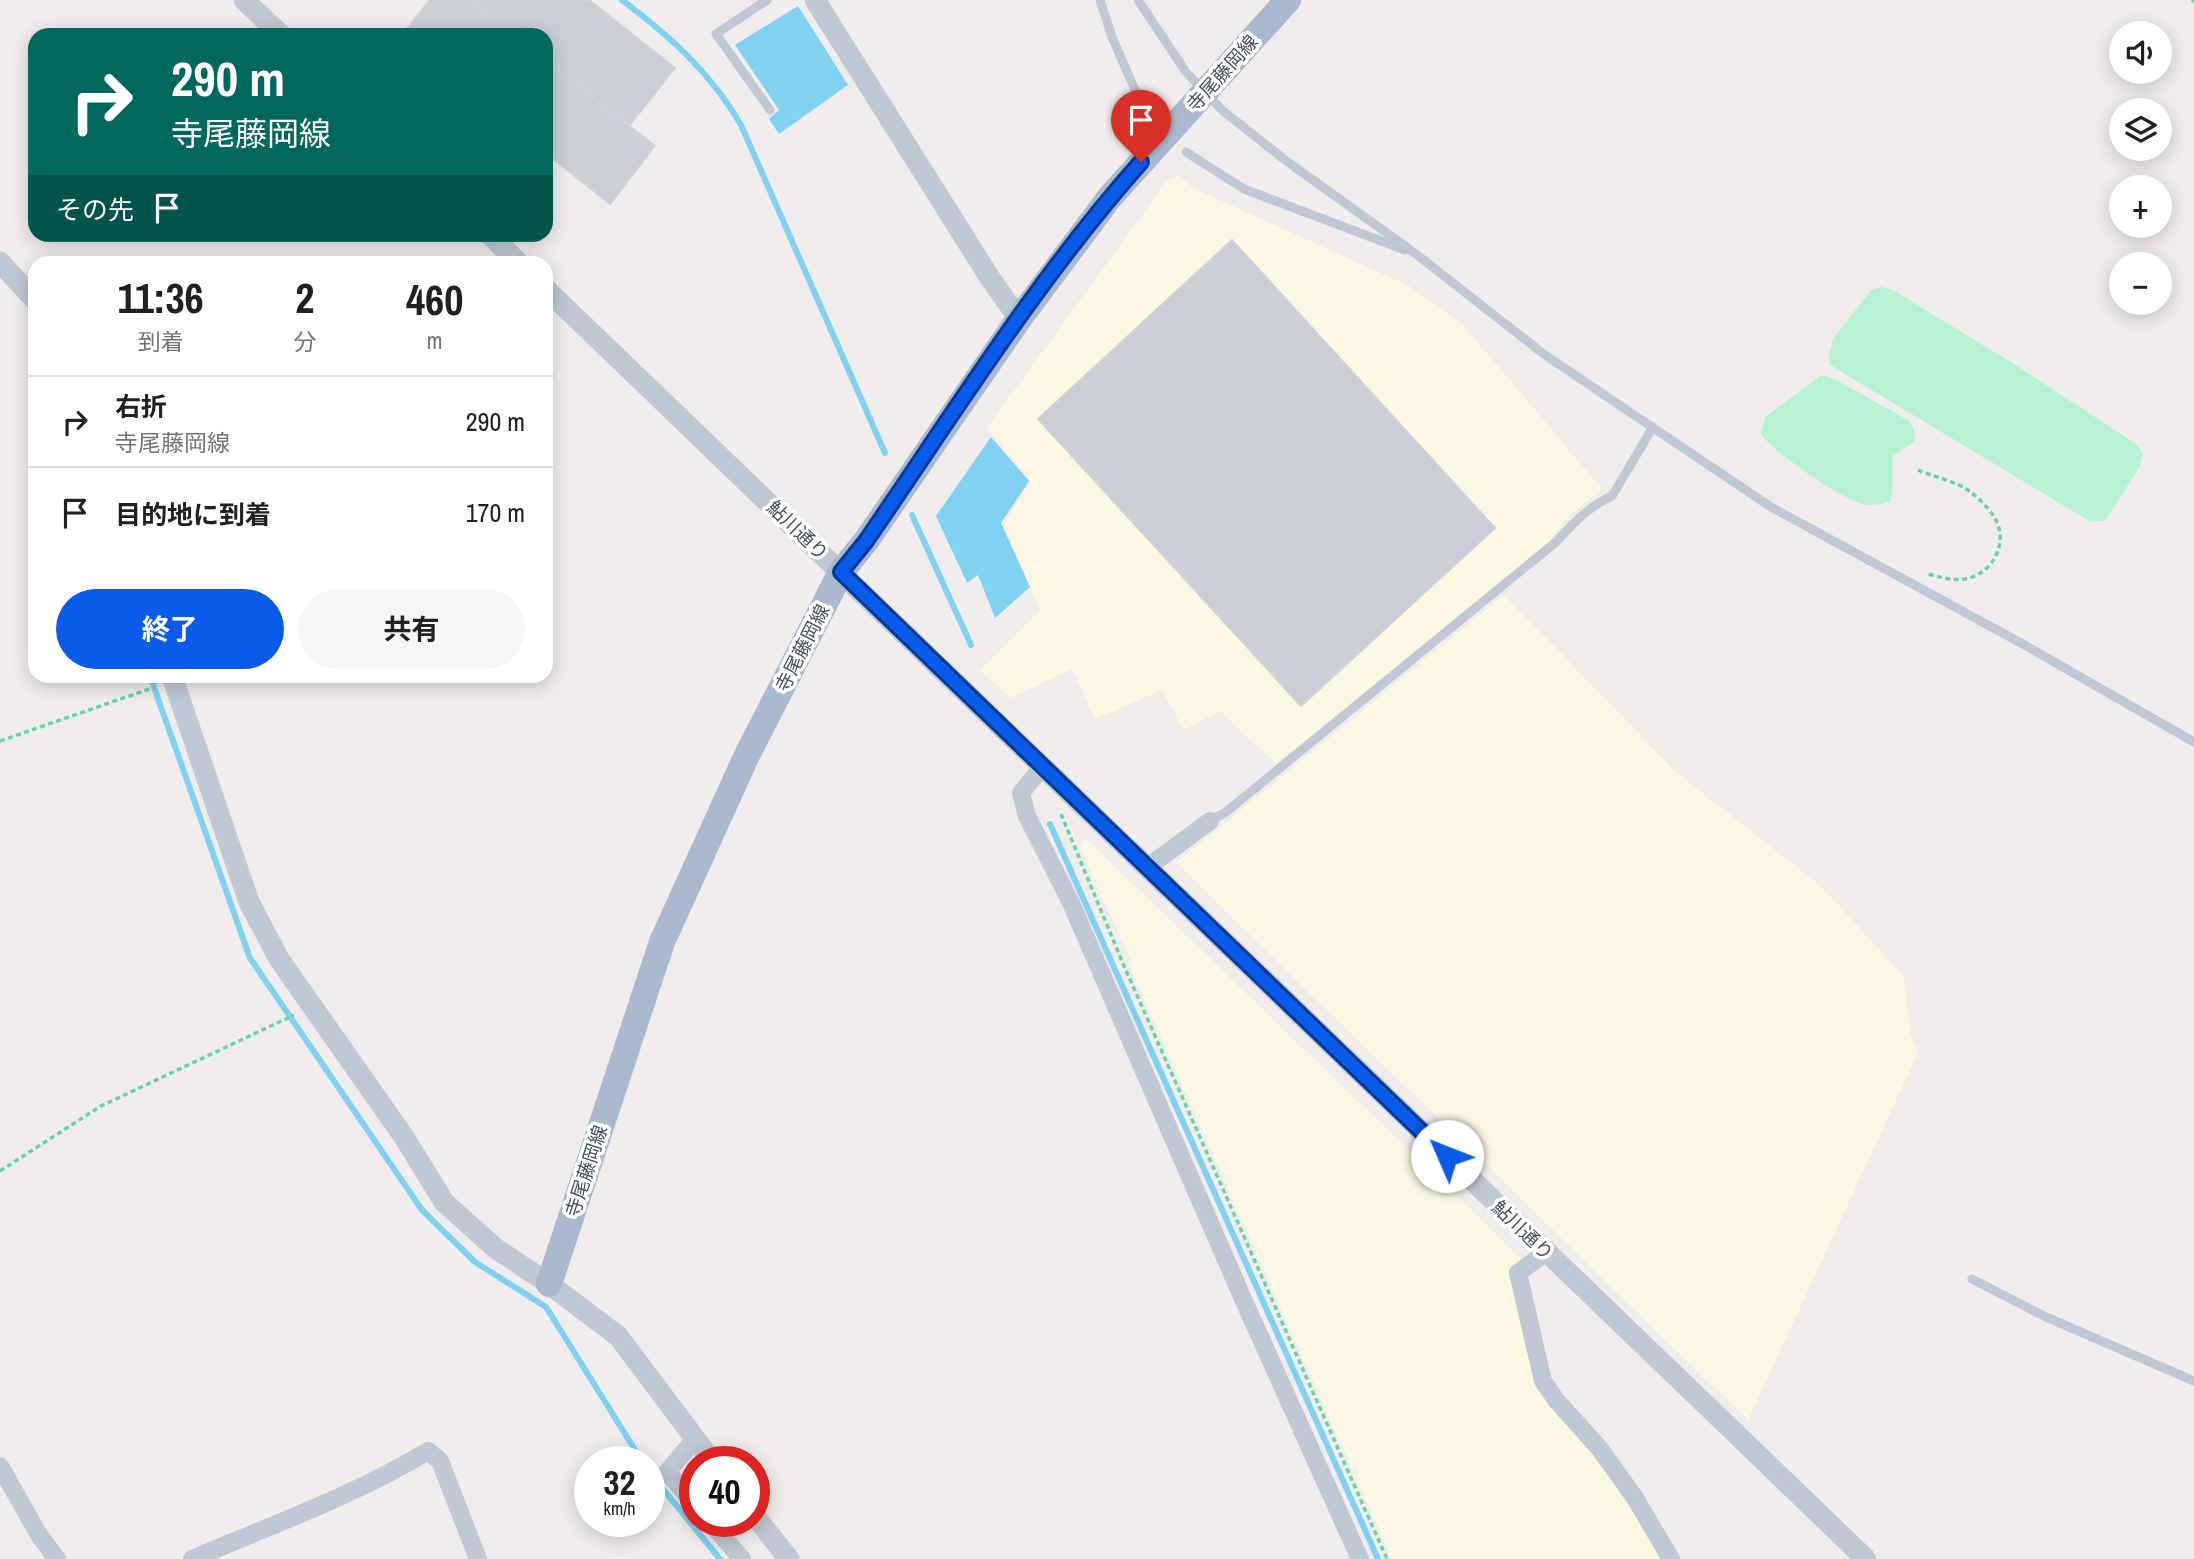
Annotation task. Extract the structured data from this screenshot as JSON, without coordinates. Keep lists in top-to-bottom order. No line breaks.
{"streets":{"main road":["寺尾藤岡線"],"street":["鮎川通り"]},"crossings":[["寺尾藤岡線","鮎川通り"]],"page":{"map_buttons":["+","−"],"turn":["290 m","寺尾藤岡線"],"then":"その先","eta":["11:36","到着","2","分","460","m"],"list":[{"name":"右折","note":"寺尾藤岡線","value":"290 m"},{"name":"目的地に到着","value":"170 m"}],"buttons":["終了","共有"],"speed":"32 km/h","limit":"40"}}
